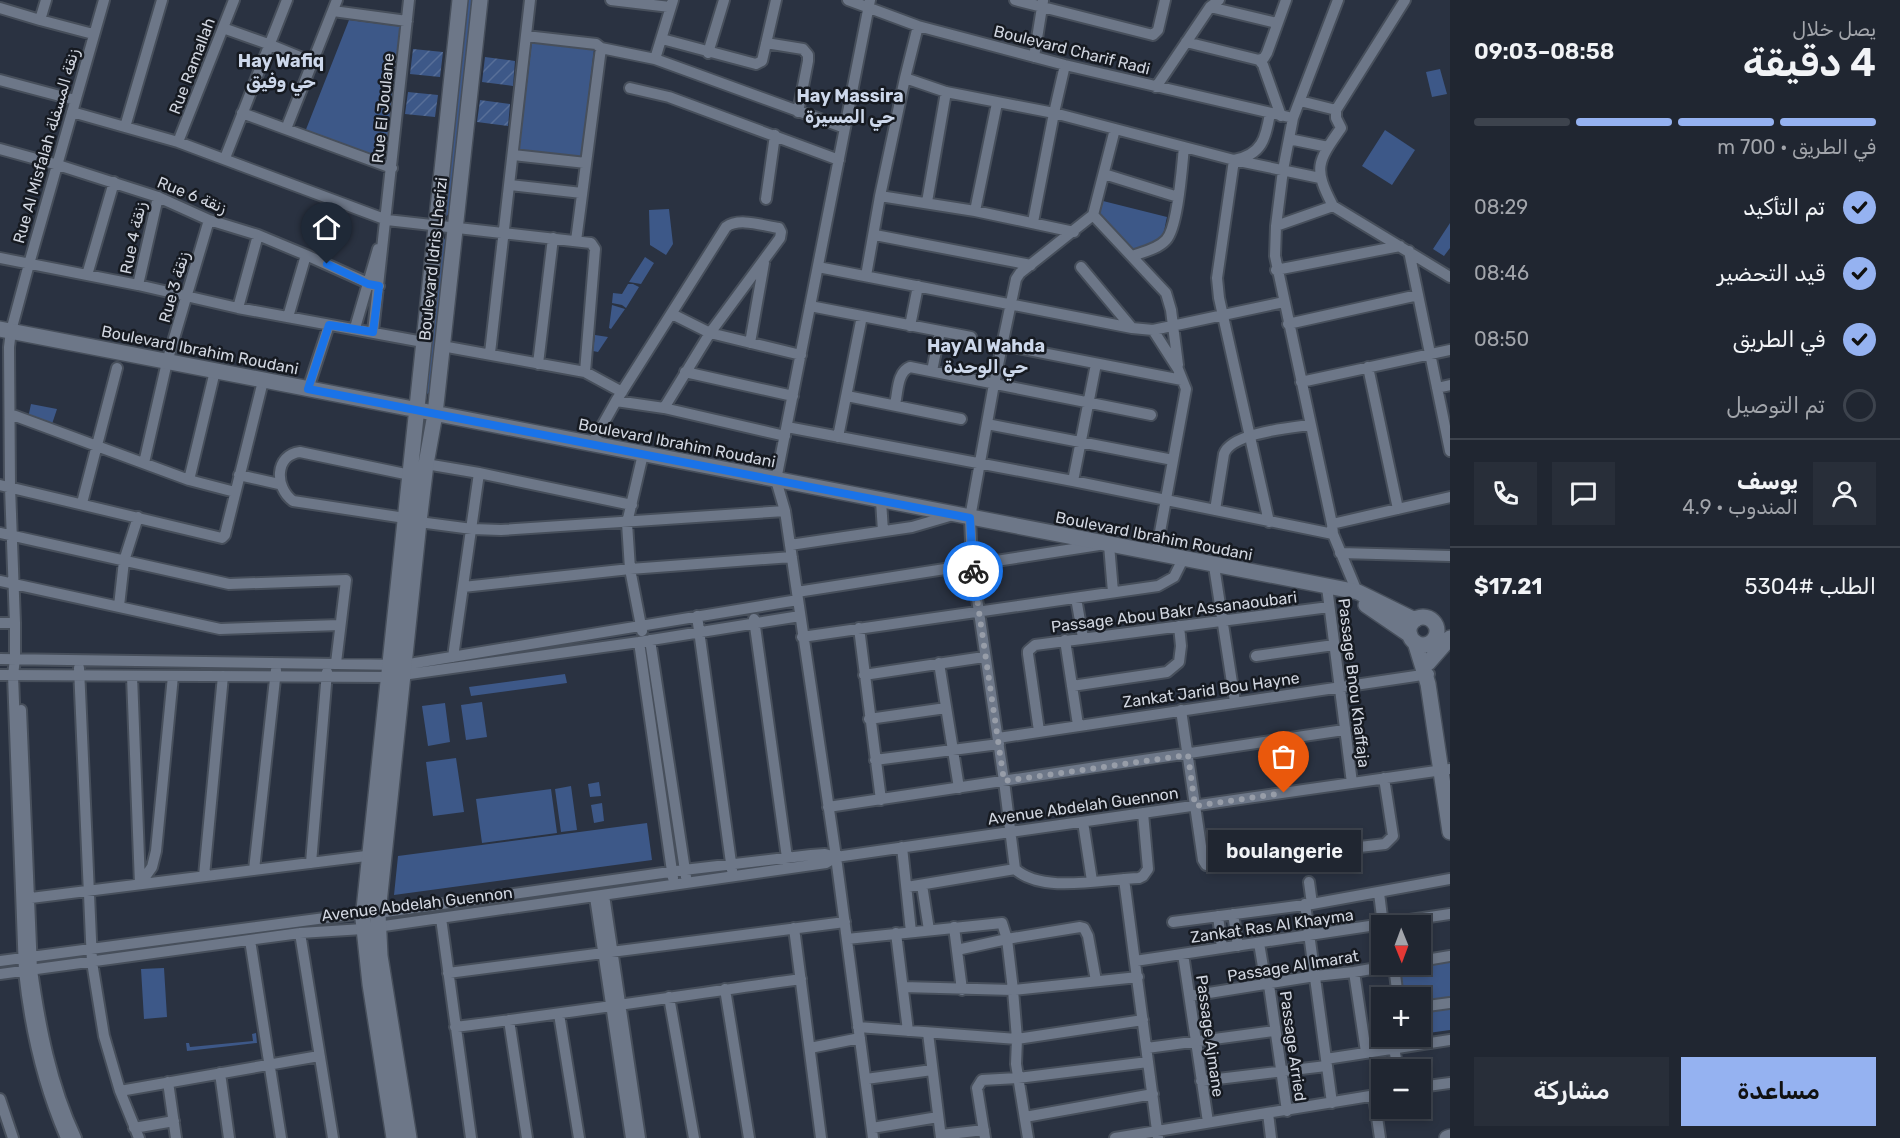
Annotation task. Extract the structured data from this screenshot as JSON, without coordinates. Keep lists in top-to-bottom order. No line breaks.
{"streets":{"main road":["Boulevard Idris Lherizi","Boulevard Ibrahim Roudani"],"street":["Boulevard Charif Radi","Rue Ramallah","Rue El Joulane","Rue Al Misfalah زنقة المسفلة","Rue 6 زنقة","Rue 4 زنقة","Rue 3 زنقة","Passage Abou Bakr Assanaoubari","Passage Bnou Khaffaja","Zankat Jarid Bou Hayne","Avenue Abdelah Guennon","Zankat Ras Al Khayma","Passage Al Imarat","Passage Ajmane","Passage Arried"]},"crossings":[["Rue El Joulane","Rue 6 زنقة"],["Rue Al Misfalah زنقة المسفلة","Rue 6 زنقة"],["Rue Al Misfalah زنقة المسفلة","Boulevard Ibrahim Roudani"],["Rue Al Misfalah زنقة المسفلة","Avenue Abdelah Guennon"],["Rue 6 زنقة","Rue 4 زنقة"],["Rue 6 زنقة","Rue 3 زنقة"],["Boulevard Idris Lherizi","Boulevard Ibrahim Roudani"],["Rue 3 زنقة","Boulevard Ibrahim Roudani"],["Boulevard Ibrahim Roudani","Passage Bnou Khaffaja"],["Passage Abou Bakr Assanaoubari","Passage Bnou Khaffaja"],["Passage Abou Bakr Assanaoubari","Zankat Jarid Bou Hayne"],["Passage Bnou Khaffaja","Zankat Jarid Bou Hayne"],["Passage Bnou Khaffaja","Avenue Abdelah Guennon"],["Zankat Ras Al Khayma","Passage Ajmane"],["Zankat Ras Al Khayma","Passage Arried"],["Passage Al Imarat","Passage Ajmane"],["Passage Al Imarat","Passage Arried"]],"districts":["Hay Wafiq حي وفيق","Hay Massira حي المسيرة","Hay Al Wahda حي الوحدة"],"places":["boulangerie"],"north":"bottom","page":{"heading":["4 دقيقة","يصل خلال","08:58–09:03"],"panel":["يوسف","المندوب · 4.9","الطلب #5304","$17.21"],"bar":"في الطريق · 700 m","list":[["تم التأكيد","08:29"],["قيد التحضير","08:46"],["في الطريق","08:50"],"تم التوصيل"],"bubble":"boulangerie","map_buttons":["+","−"],"buttons":["مساعدة","مشاركة"]}}
